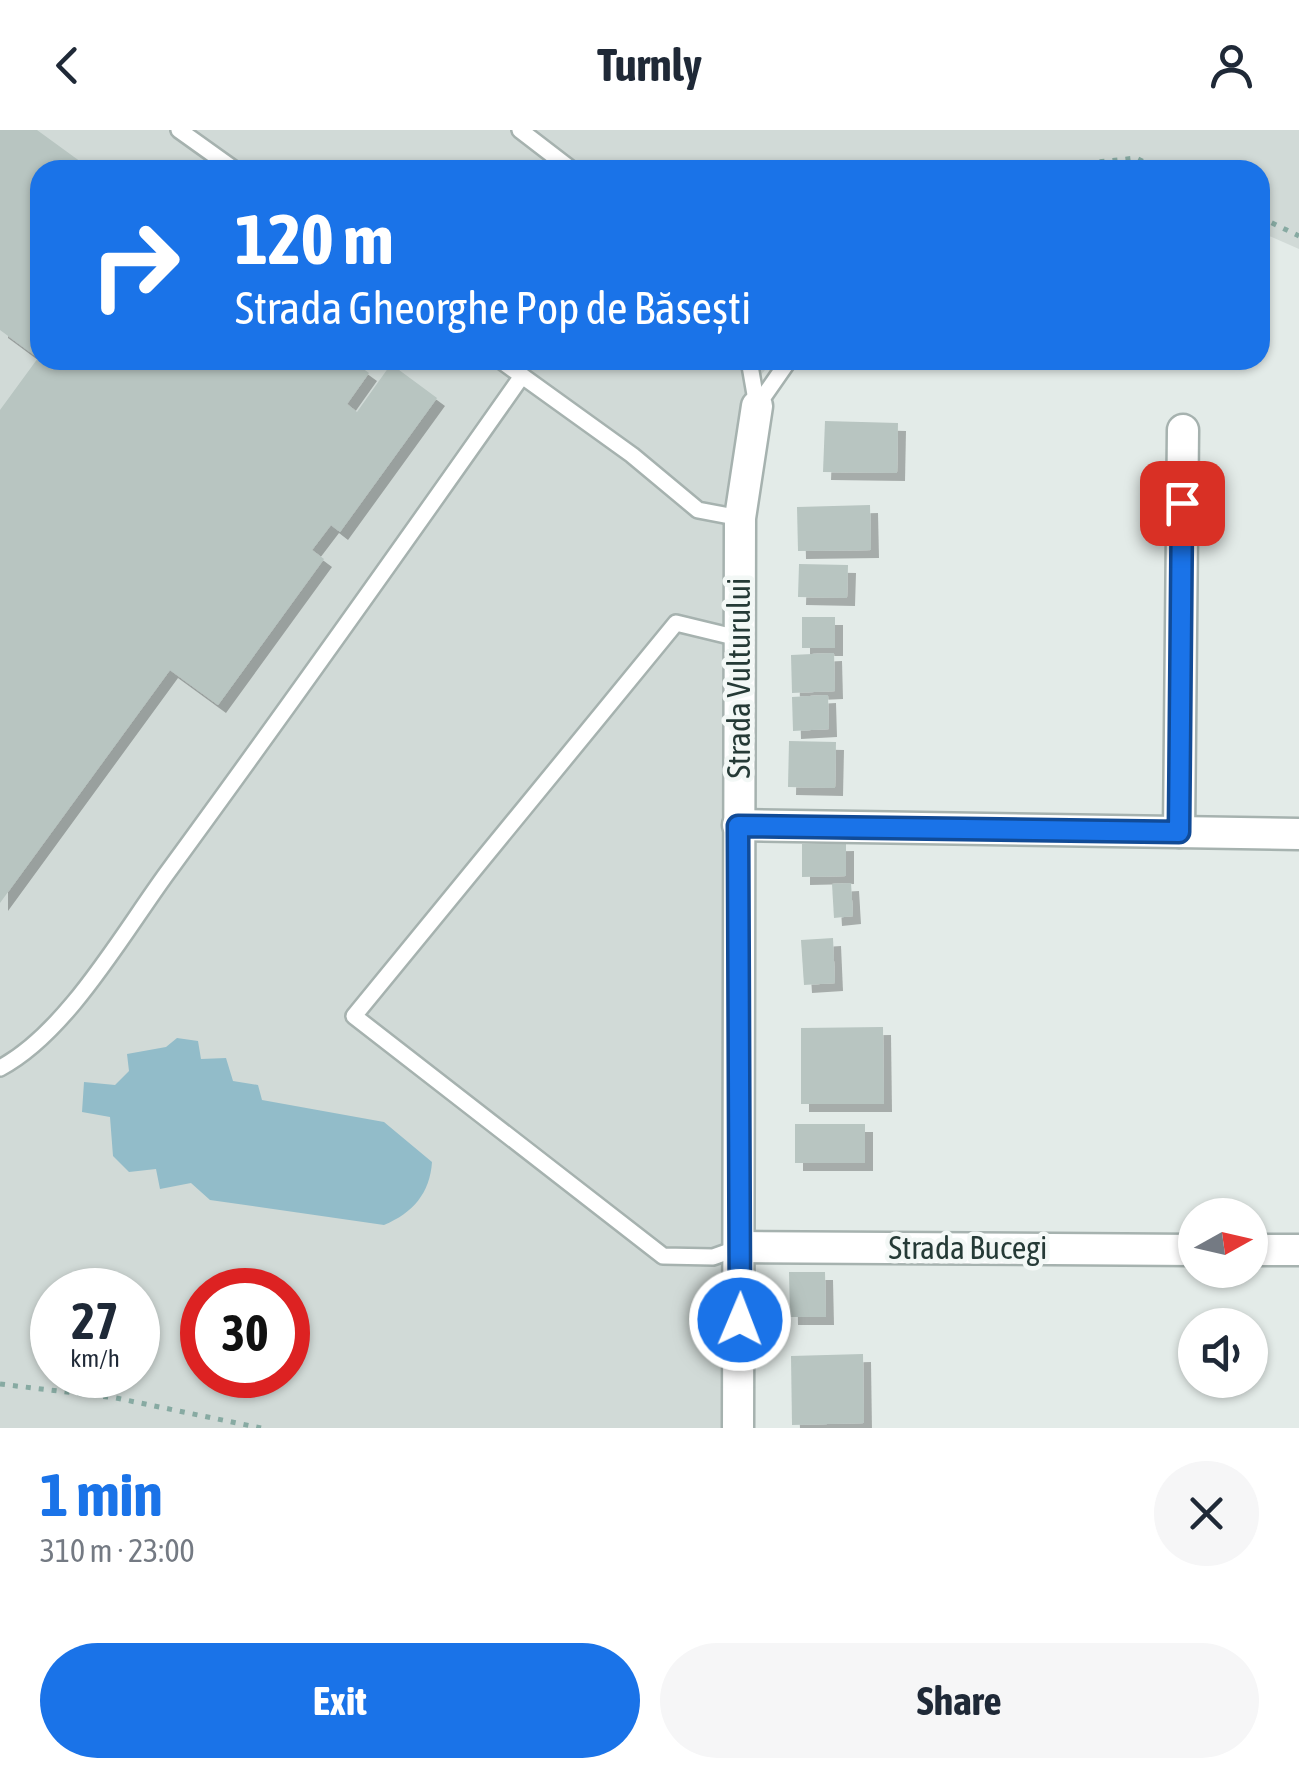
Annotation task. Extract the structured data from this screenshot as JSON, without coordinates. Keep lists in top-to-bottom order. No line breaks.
{"streets":{"street":["Strada Vulturului","Strada Bucegi"]},"crossings":[["Strada Vulturului","Strada Bucegi"]],"north":"right","page":{"header":"Turnly","turn":["120 m","Strada Gheorghe Pop de Băsești"],"speed":"27 km/h","limit":"30","heading":["1 min","310 m · 23:00"],"buttons":["Exit","Share"]}}
